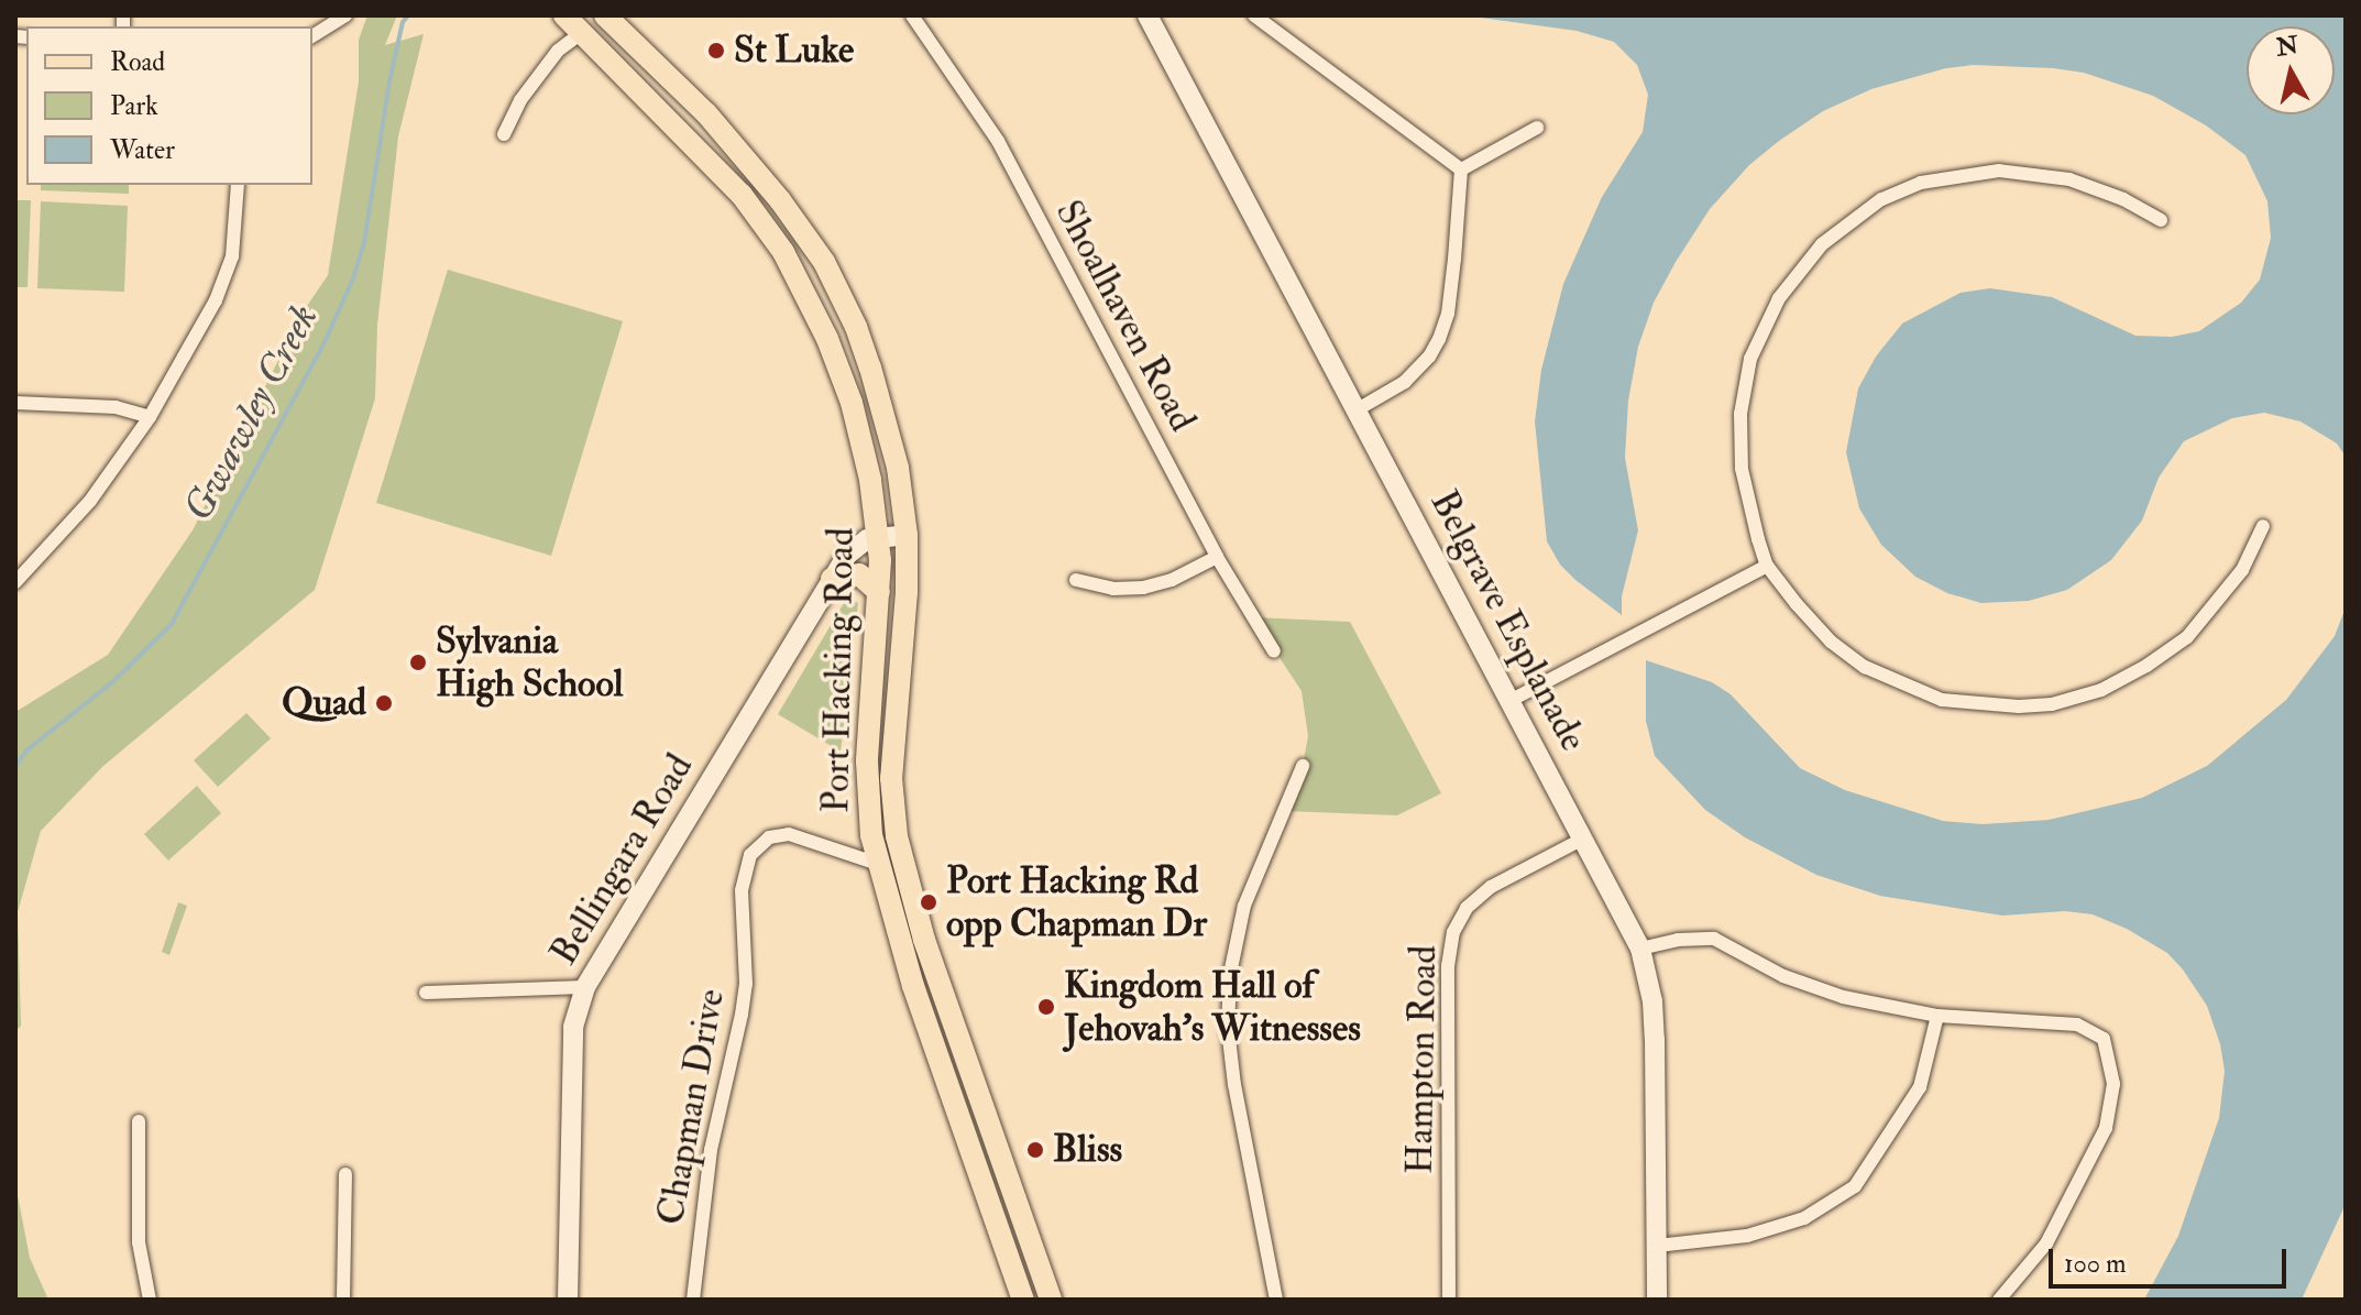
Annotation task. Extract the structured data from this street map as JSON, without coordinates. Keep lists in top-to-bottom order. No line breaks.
{"streets":{"main road":["Port Hacking Road"],"street":["Shoalhaven Road","Belgrave Esplanade","Bellingara Road","Hampton Road","Chapman Drive"]},"crossings":[["Belgrave Esplanade","Hampton Road"],["Port Hacking Road","Bellingara Road"],["Port Hacking Road","Chapman Drive"]],"water":["Gwawley Creek"],"places":["St Luke","Sylvania High School","Quad","Port Hacking Rd opp Chapman Dr","Kingdom Hall of Jehovah's Witnesses","Bliss"],"legend":["Road","Park","Water"],"scale_bar":"100 m","north":"top"}
